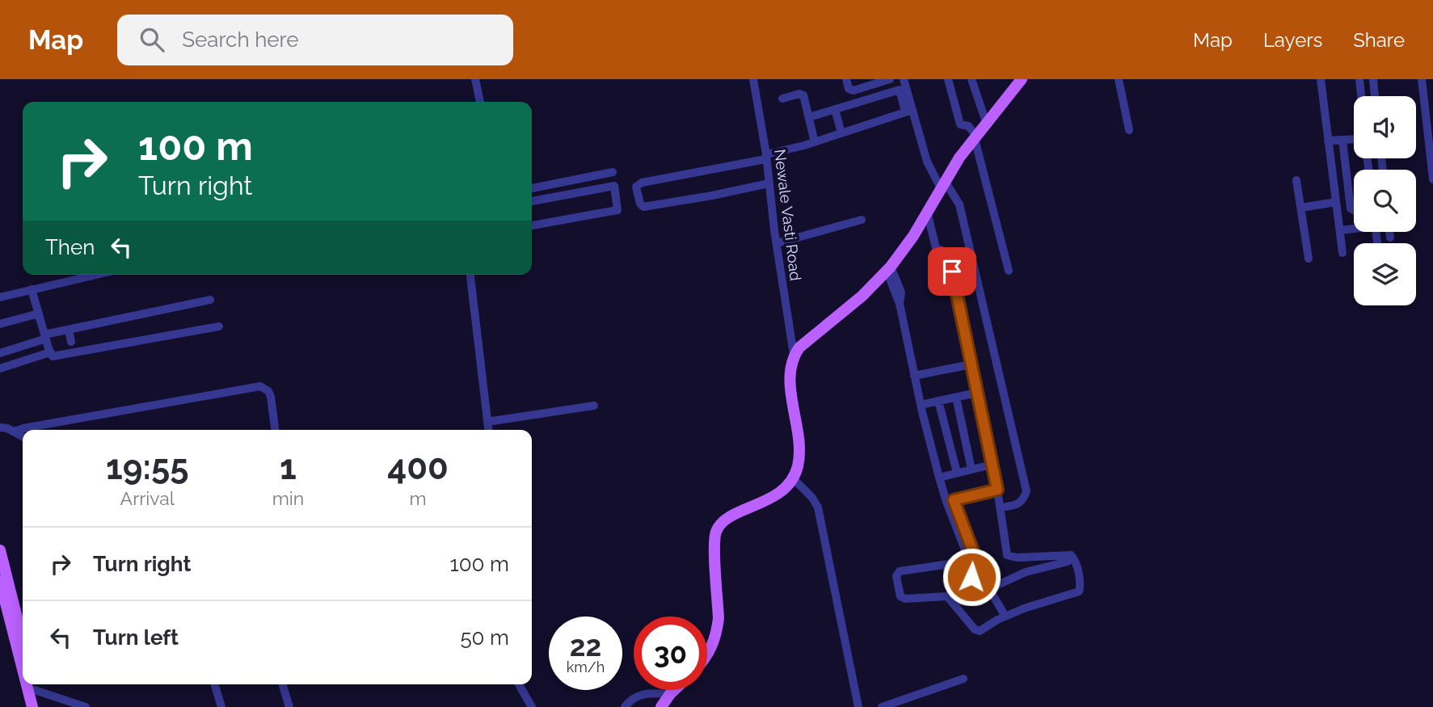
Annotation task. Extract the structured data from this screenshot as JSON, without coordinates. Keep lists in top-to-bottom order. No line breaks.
{"streets":{"street":["Newale Vasti Road"]},"page":{"header":"Map","search":"Search here","nav":["Map","Layers","Share"],"turn":["100 m","Turn right"],"then":"Then","eta":["19:55","Arrival","1","min","400","m"],"list":[{"name":"Turn right","value":"100 m"},{"name":"Turn left","value":"50 m"}],"speed":"22 km/h","limit":"30"}}
